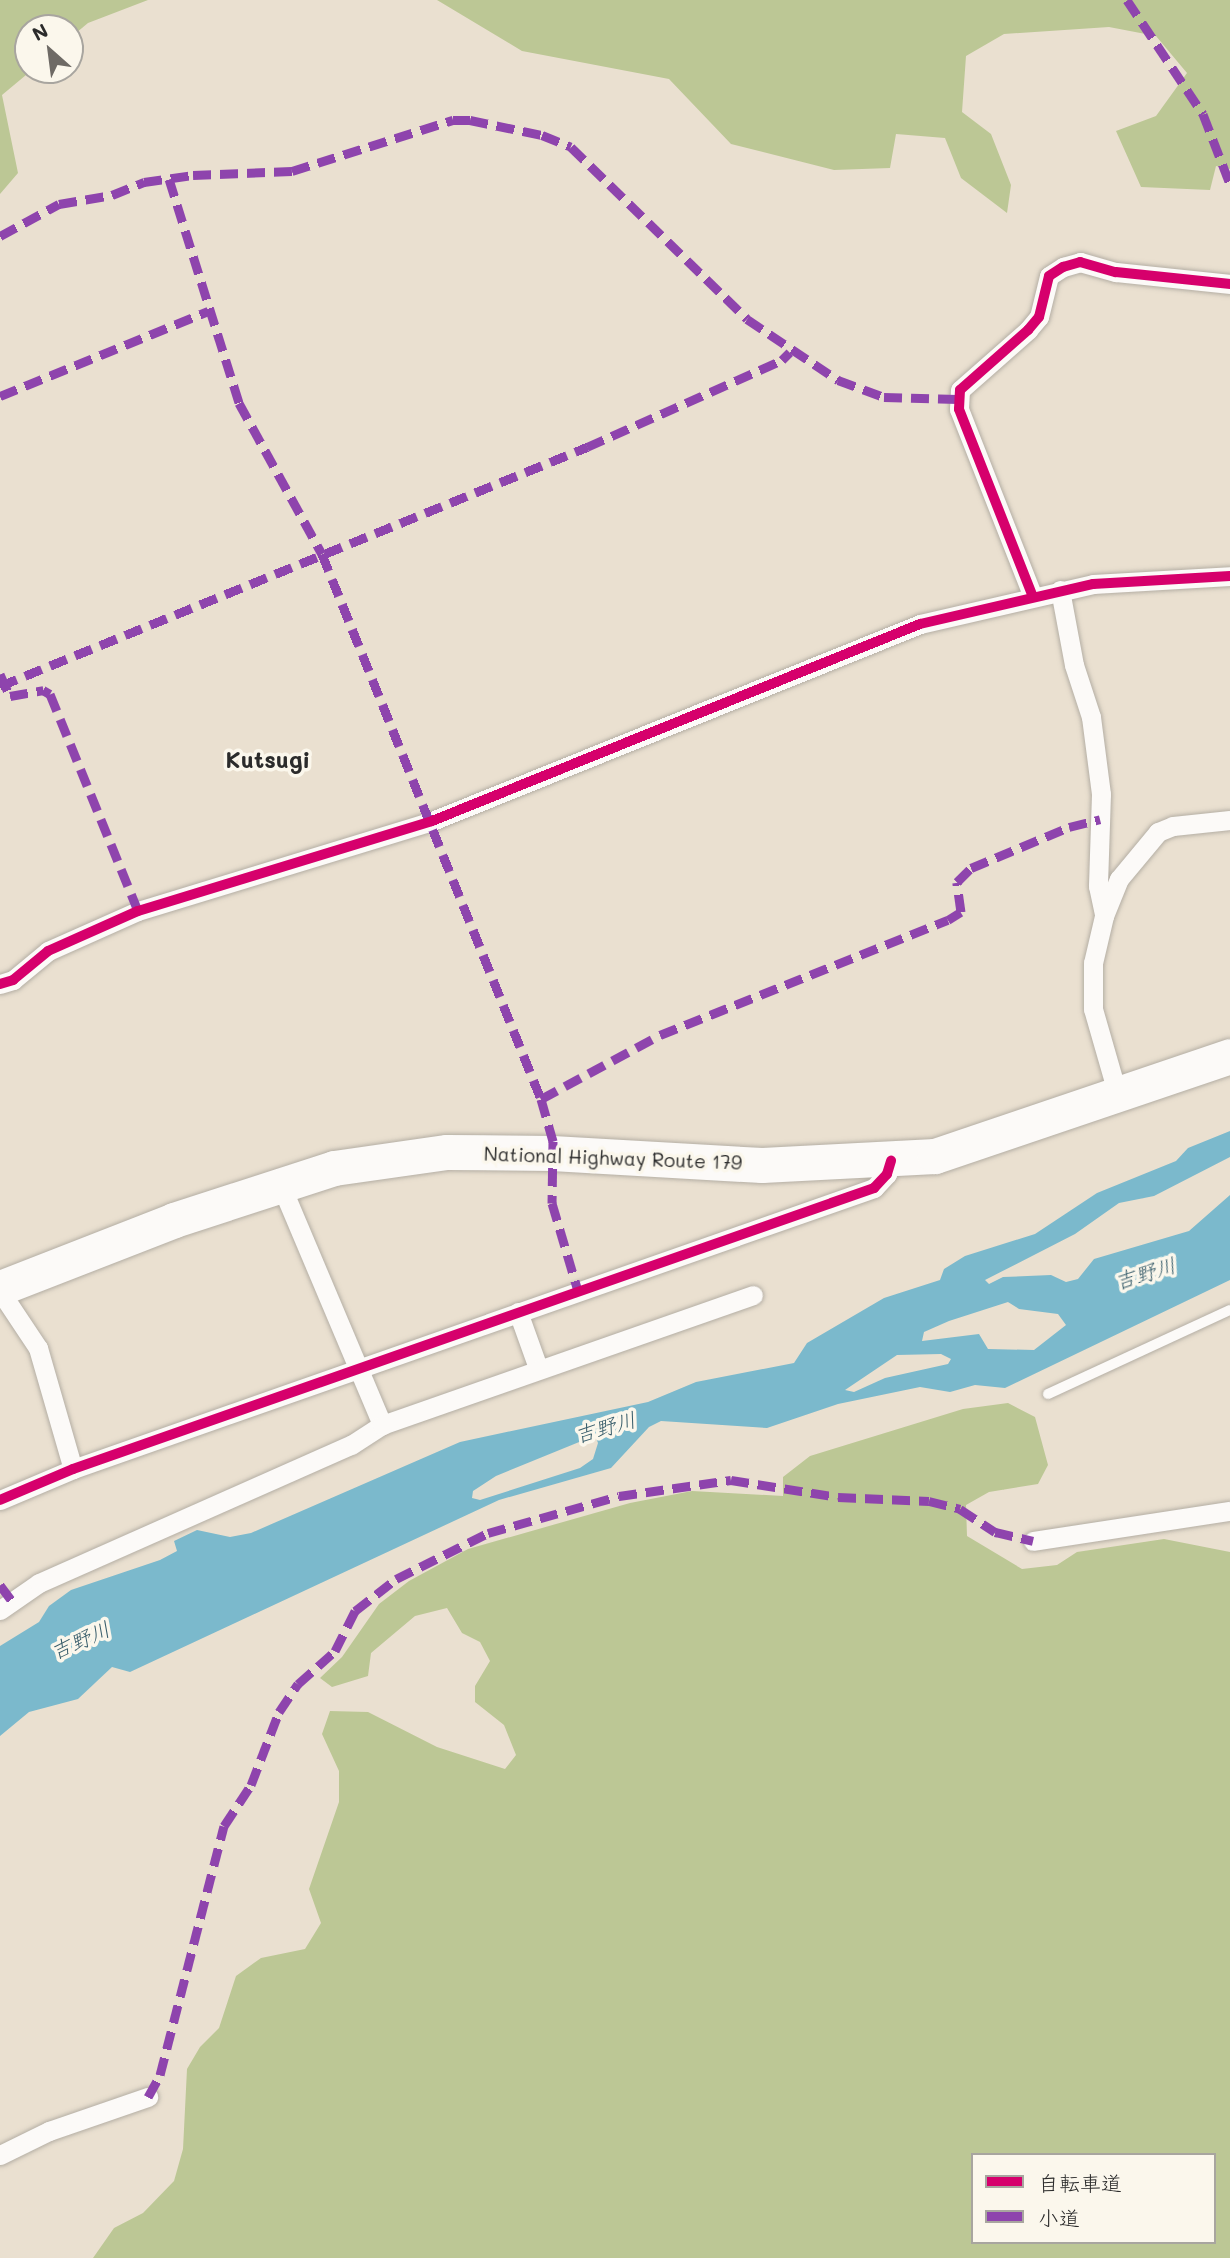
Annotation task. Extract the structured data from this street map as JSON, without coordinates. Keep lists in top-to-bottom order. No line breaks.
{"streets":{"highway":["National Highway Route 179"]},"districts":["Kutsugi"],"water":["吉野川"],"legend":["自転車道","小道"],"north":"top left"}
